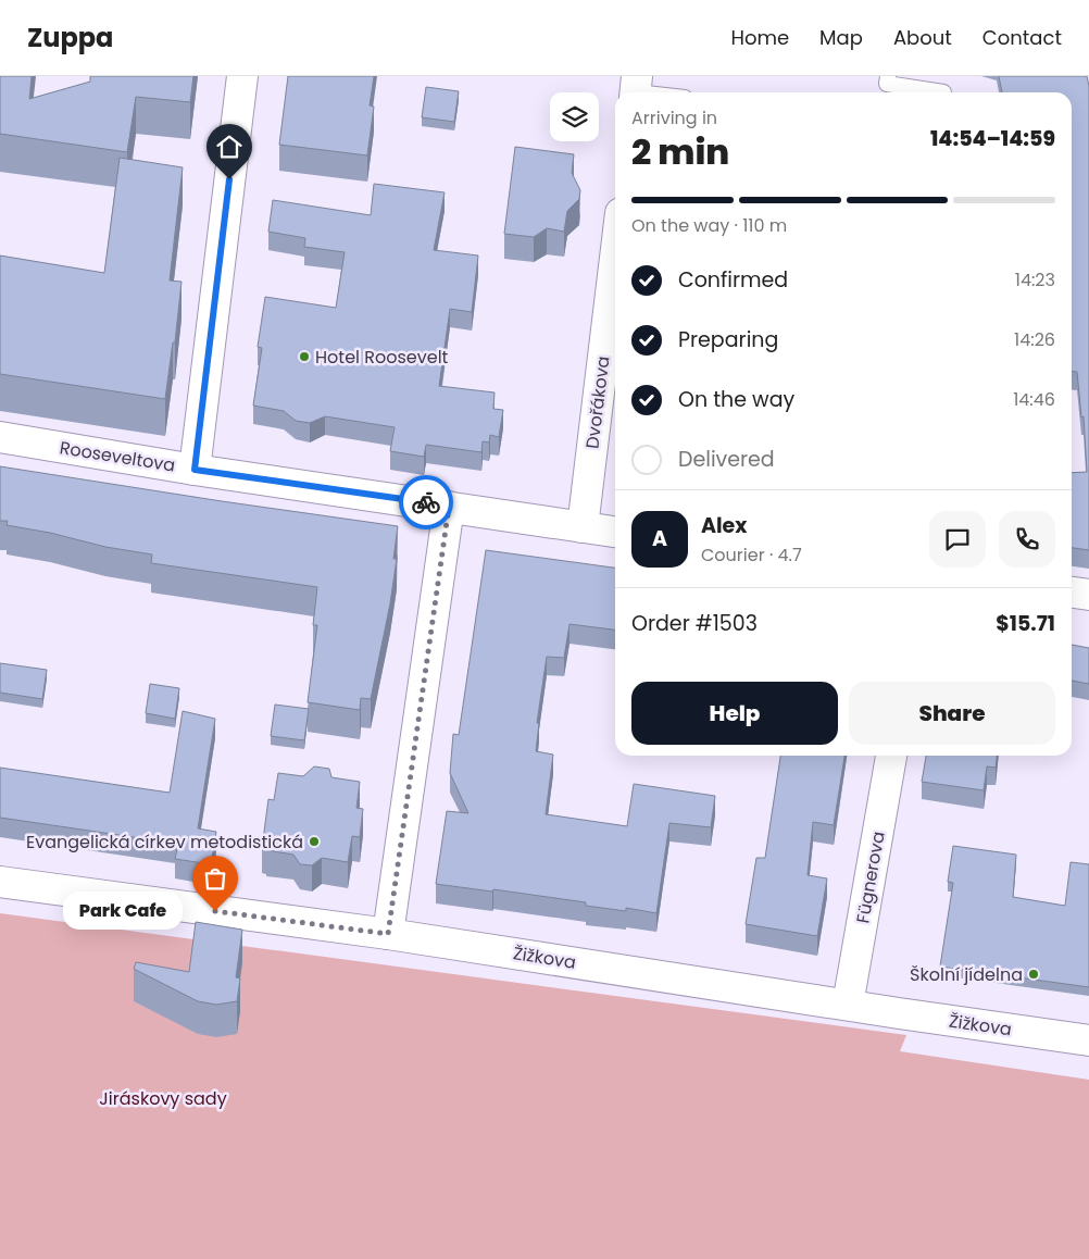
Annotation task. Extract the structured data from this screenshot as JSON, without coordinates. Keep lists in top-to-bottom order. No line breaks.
{"streets":{"street":["Dvořákova","Rooseveltova","Fügnerova","Žižkova"]},"crossings":[["Dvořákova","Rooseveltova"],["Fügnerova","Žižkova"]],"parks":["Jiráskovy sady"],"places":["Hotel Roosevelt","Evangelická církev metodistická","Park Cafe","Školní jídelna"],"page":{"header":"Zuppa","nav":["Home","Map","About","Contact"],"heading":["2 min","Arriving in","14:54–14:59"],"panel":["Alex","Courier · 4.7","Order #1503","$15.71"],"bar":"On the way · 110 m","list":[["Confirmed","14:23"],["Preparing","14:26"],["On the way","14:46"],"Delivered"],"round":"A","buttons":["Help","Share"],"bubble":"Park Cafe"}}
